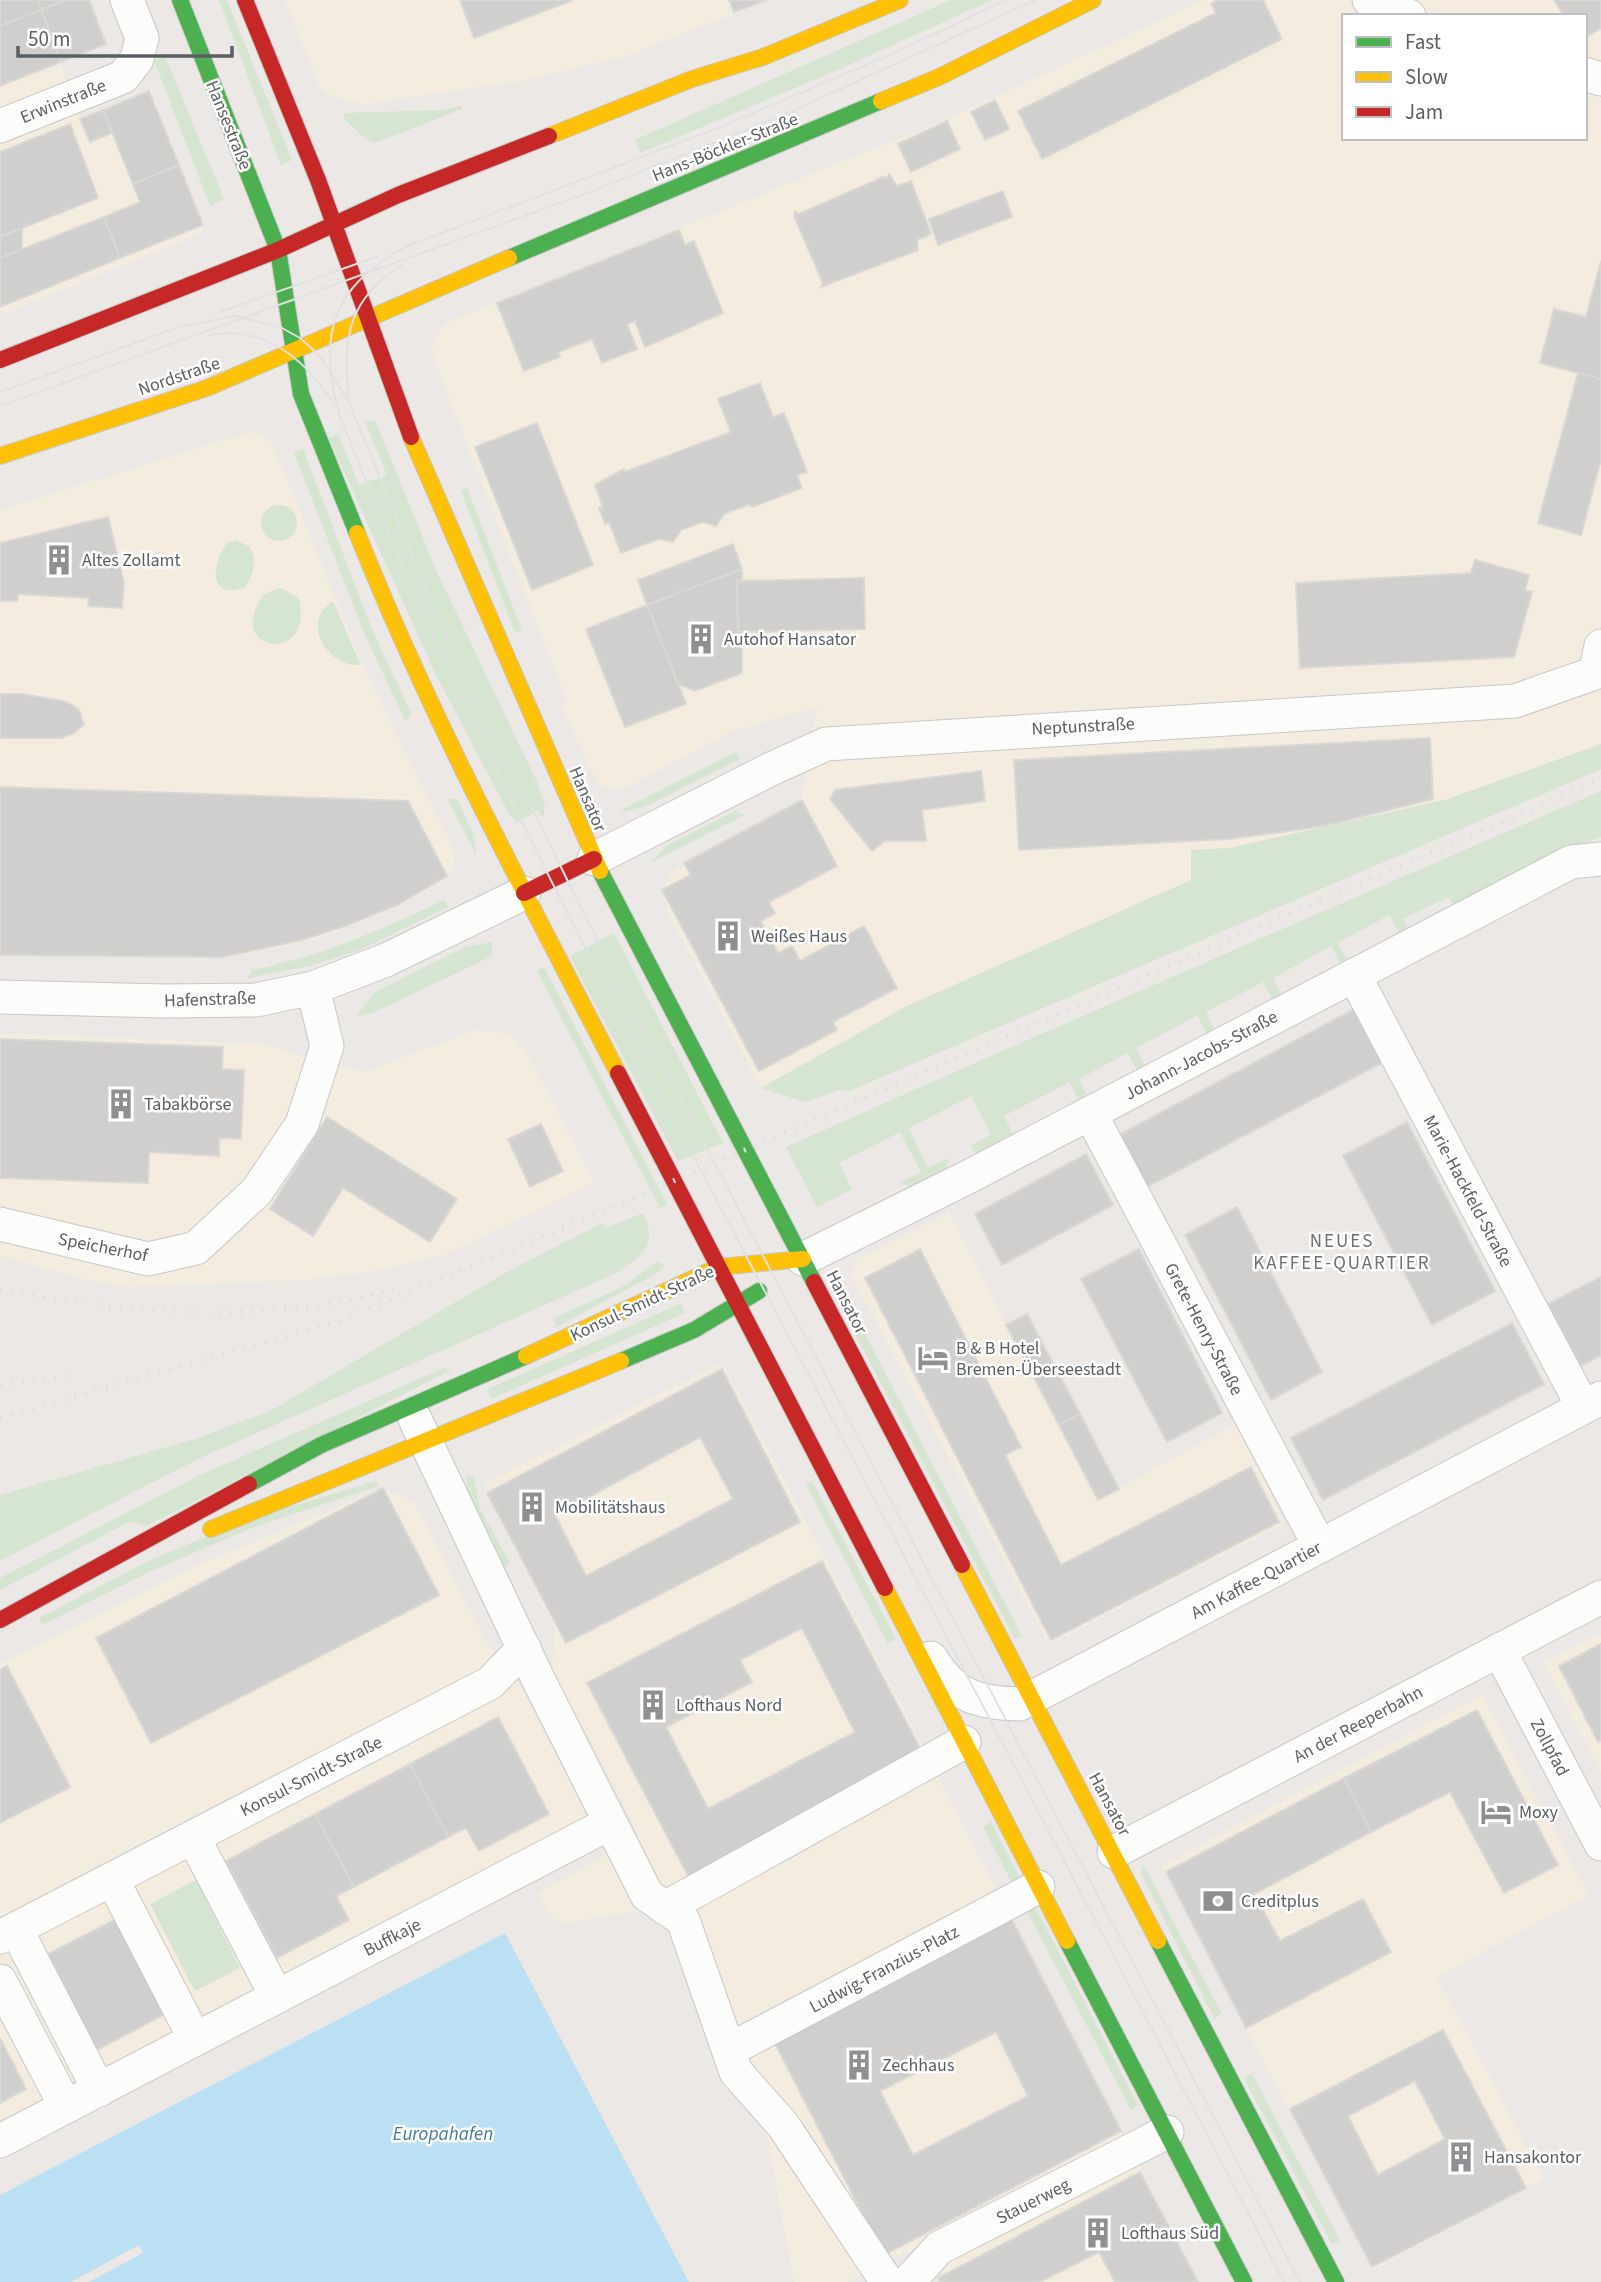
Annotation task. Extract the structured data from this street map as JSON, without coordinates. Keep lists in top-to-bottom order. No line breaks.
{"streets":{"street":["Erwinstraße","Hansestraße","Hans-Böckler-Straße","Nordstraße","Neptunstraße","Hansator","Hafenstraße","Johann-Jacobs-Straße","Marie-Hackfeld-Straße","Speicherhof","Konsul-Smidt-Straße","Grete-Henry-Straße","Am Kaffee-Quartier","An der Reeperbahn","Zollpfad","Buffkaje","Ludwig-Franzius-Platz","Stauerweg"]},"crossings":[["Hansestraße","Nordstraße"],["Hans-Böckler-Straße","Nordstraße"],["Hans-Böckler-Straße","Hansator"],["Nordstraße","Hansator"],["Neptunstraße","Hansator"],["Hansator","Johann-Jacobs-Straße"],["Hansator","Konsul-Smidt-Straße"],["Hansator","Am Kaffee-Quartier"],["Hansator","An der Reeperbahn"],["Hafenstraße","Speicherhof"],["Johann-Jacobs-Straße","Marie-Hackfeld-Straße"],["Johann-Jacobs-Straße","Konsul-Smidt-Straße"],["Johann-Jacobs-Straße","Grete-Henry-Straße"],["Marie-Hackfeld-Straße","Am Kaffee-Quartier"],["Grete-Henry-Straße","Am Kaffee-Quartier"],["An der Reeperbahn","Zollpfad"]],"districts":["NEUES KAFFEE-QUARTIER"],"water":["Europahafen"],"places":{"building":["Altes Zollamt","Autohof Hansator","Weißes Haus","Tabakbörse","Mobilitätshaus","Lofthaus Nord","Zechhaus","Hansakontor","Lofthaus Süd"],"hotel":["B & B Hotel Bremen-Überseestadt","Moxy"],"bank":["Creditplus"]},"legend":["Fast","Slow","Jam"],"scale_bar":"50 m"}
